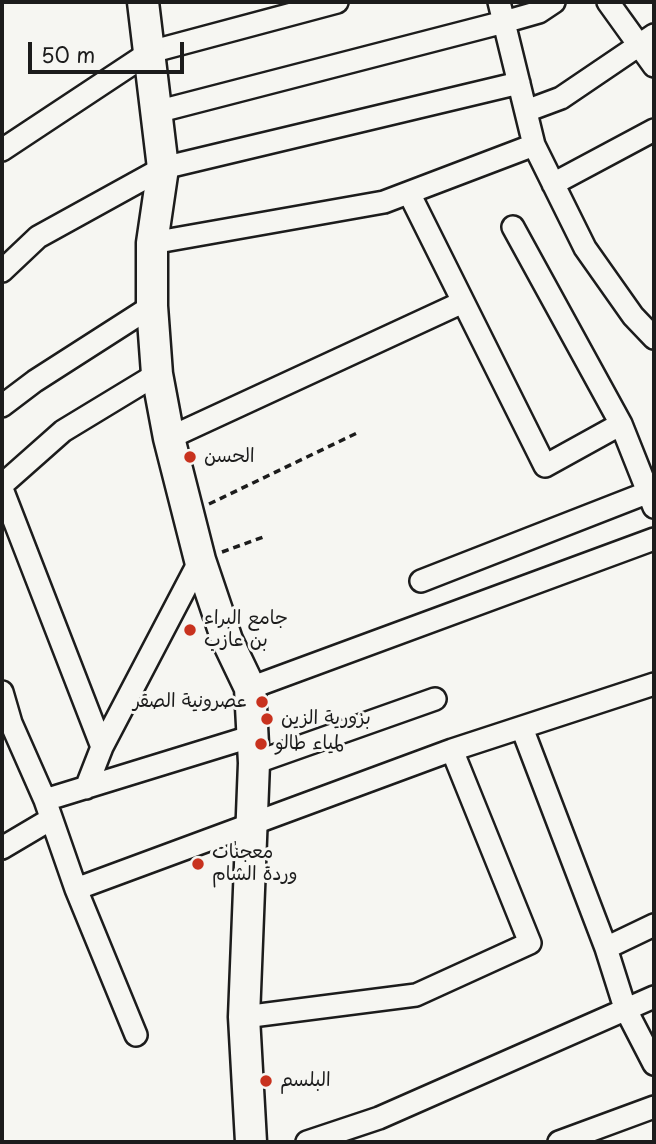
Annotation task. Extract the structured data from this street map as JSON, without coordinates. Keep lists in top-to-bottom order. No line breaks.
{"places":["الحسن","جامع البراء بن عازب","عصرونية الصقر","بزورية الزين","لمياء طالو","معجنات وردة الشام","البلسم"],"scale_bar":"50 m"}
